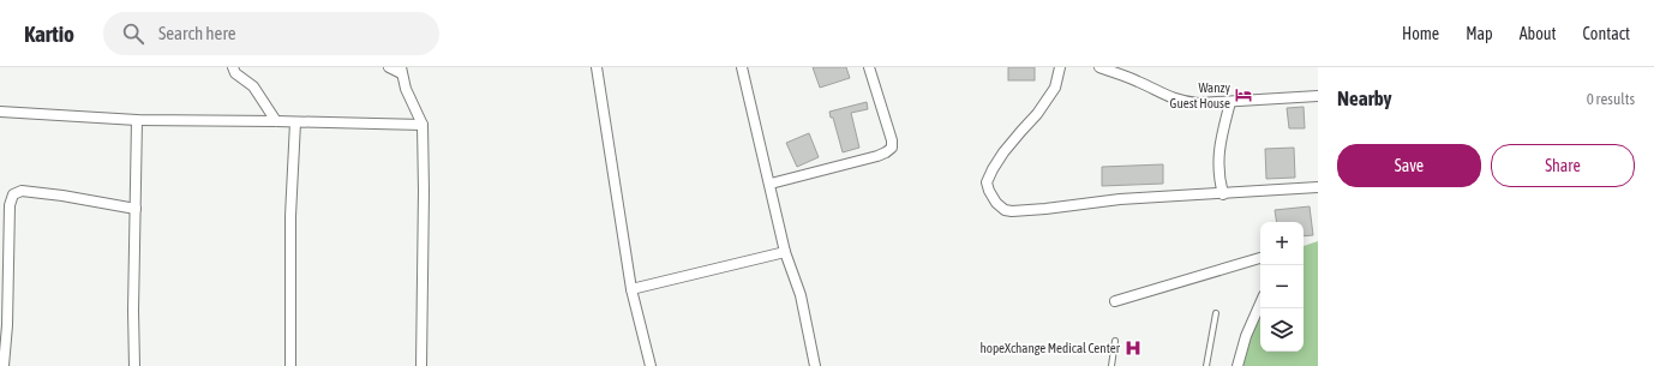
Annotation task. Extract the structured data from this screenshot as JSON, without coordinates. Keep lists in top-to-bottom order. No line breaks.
{"places":{"hotel":["Wanzy Guest House"],"hospital":["hopeXchange Medical Center"]},"page":{"header":"Kartio","search":"Search here","nav":["Home","Map","About","Contact"],"heading":["Nearby","0 results"],"buttons":["Save","Share"],"map_buttons":["+","−"]}}
